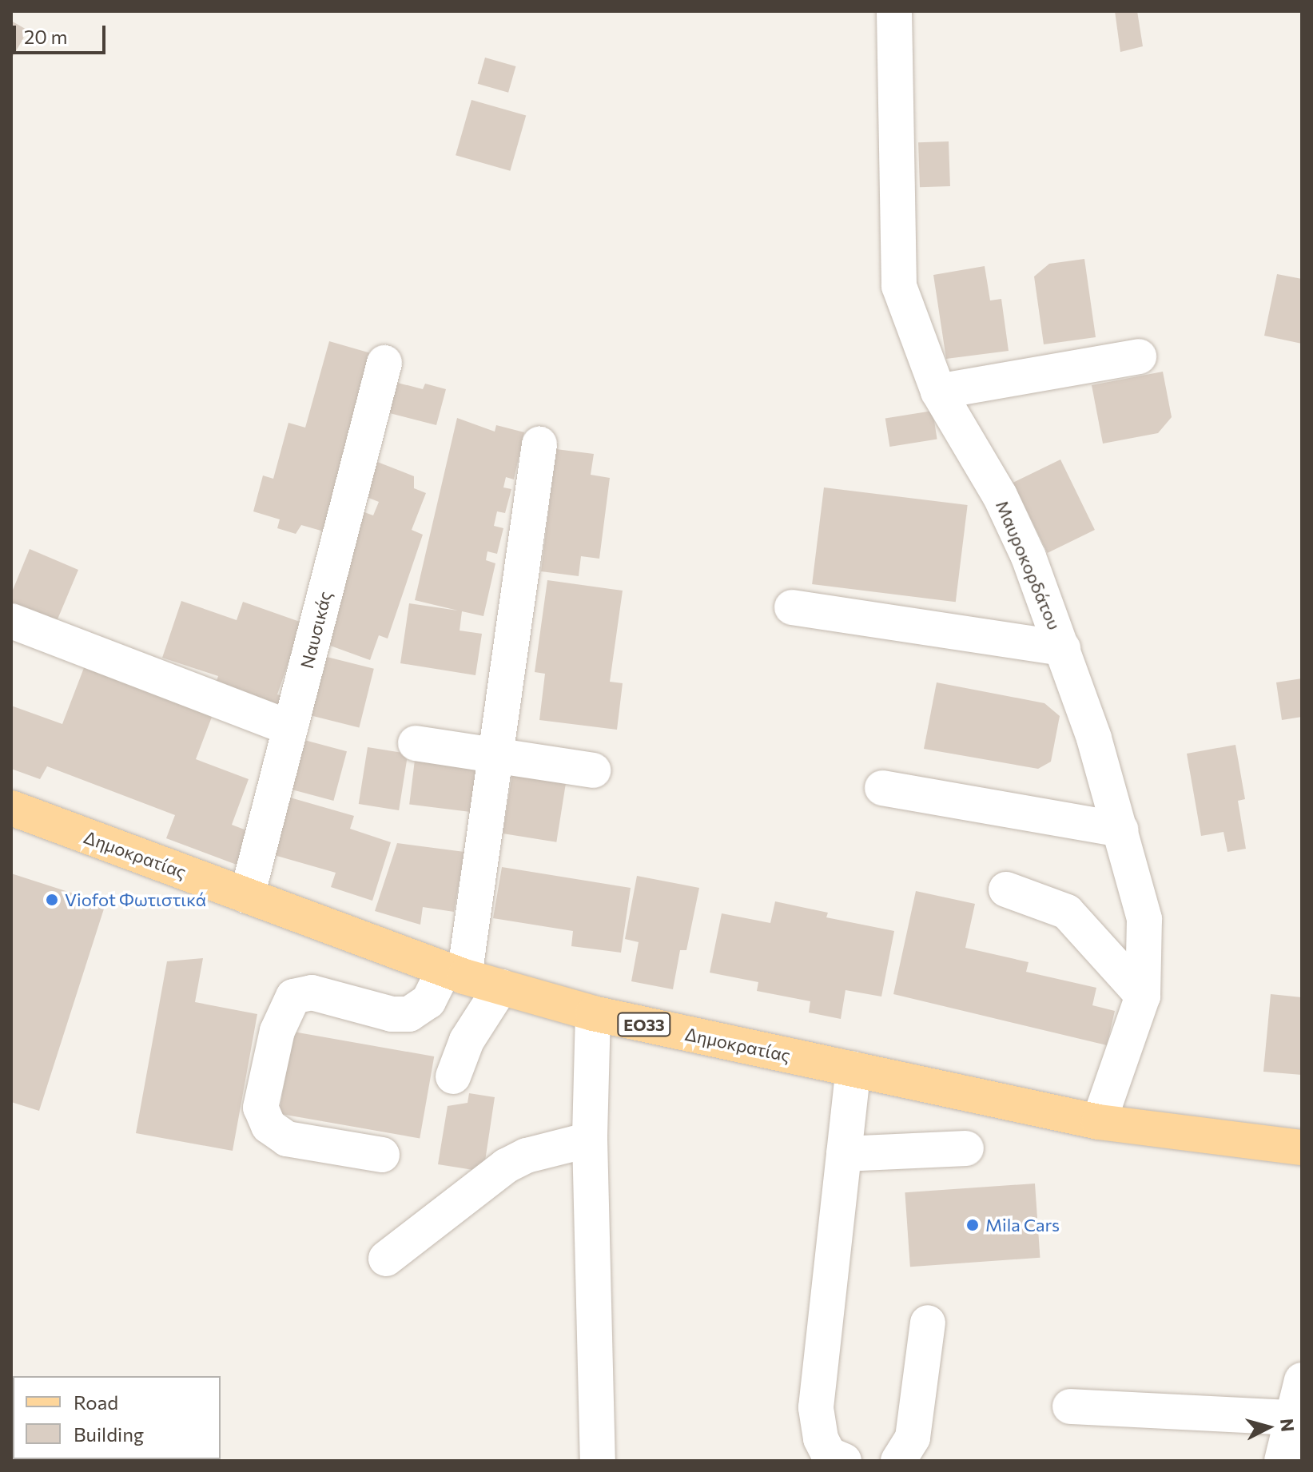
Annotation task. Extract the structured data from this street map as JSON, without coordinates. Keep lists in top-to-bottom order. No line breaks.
{"streets":{"main road":["Δημοκρατίας","ΕΟ33"],"street":["Μαυροκορδάτου","Ναυσικάς"]},"crossings":[["Μαυροκορδάτου","Δημοκρατίας"],["Ναυσικάς","Δημοκρατίας"]],"places":["Viofot Φωτιστικά","Mila Cars"],"legend":["Road","Building"],"scale_bar":"20 m","north":"right"}
